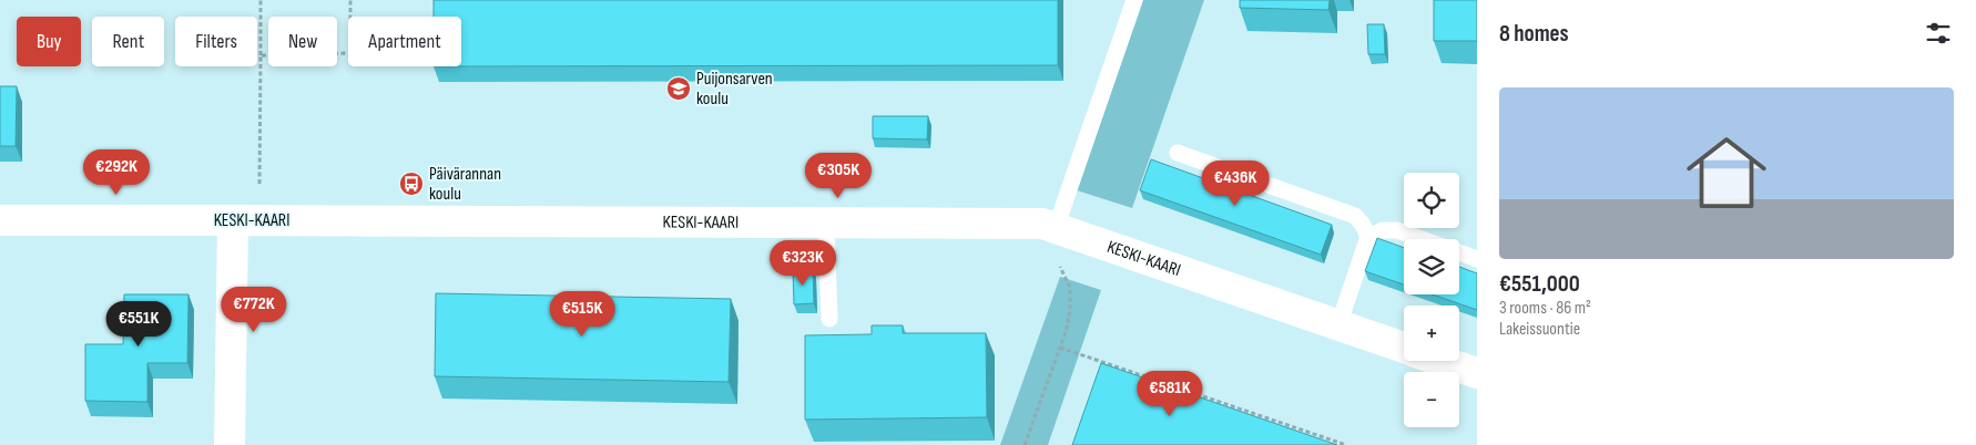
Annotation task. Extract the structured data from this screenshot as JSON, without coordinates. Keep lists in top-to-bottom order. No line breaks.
{"streets":{"street":["KESKI-KAARI"]},"places":{"school or university":["Puijonsarven koulu"],"bus stop":["Päivärannan koulu"]},"page":{"heading":"8 homes","chip":["Buy","Rent","Filters","New","Apartment"],"list":[{"name":"€551,000","note":"3 rooms · 86 m² · Lakeissuontie"}],"price":["€292K","€305K","€436K","€323K","€772K","€515K","€551K","€581K"],"map_buttons":["+","−"]}}
